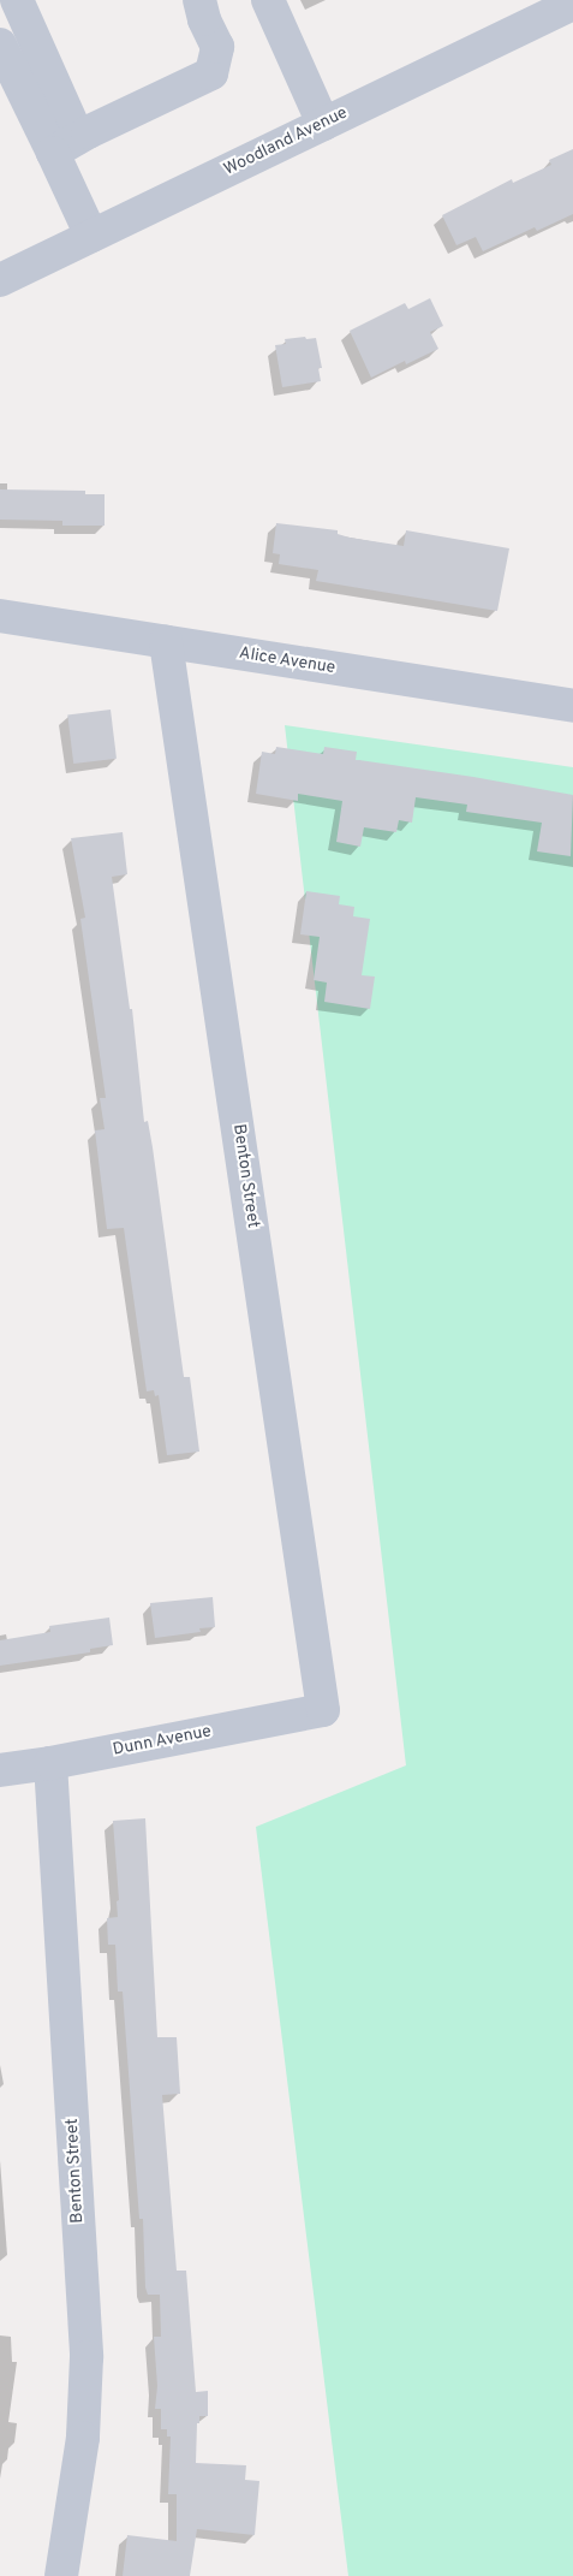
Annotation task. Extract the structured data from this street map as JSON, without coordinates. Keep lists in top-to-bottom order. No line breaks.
{"streets":{"street":["Woodland Avenue","Alice Avenue","Benton Street","Dunn Avenue"]},"crossings":[["Alice Avenue","Benton Street"],["Benton Street","Dunn Avenue"]]}
